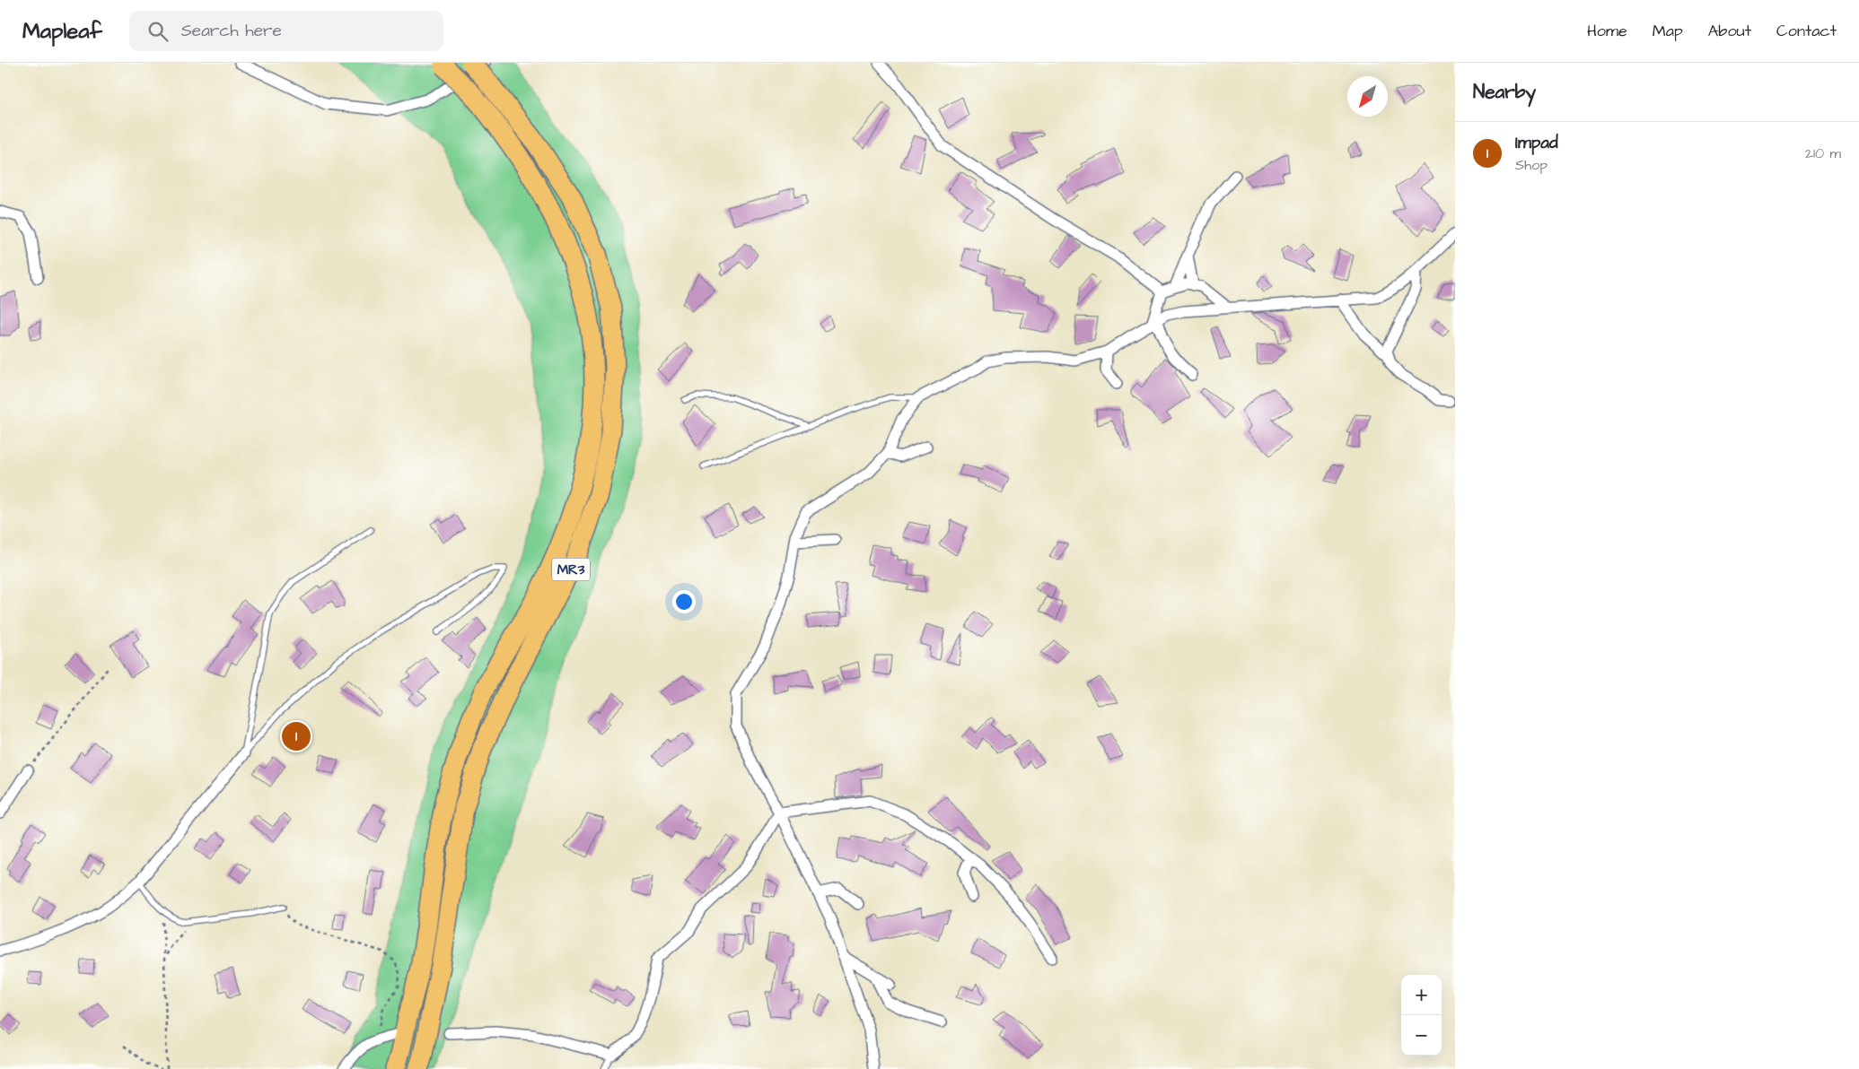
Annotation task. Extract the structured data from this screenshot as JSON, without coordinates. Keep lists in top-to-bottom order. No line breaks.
{"streets":{"highway":["MR3"]},"north":"bottom left","page":{"header":"Mapleaf","search":"Search here","nav":["Home","Map","About","Contact"],"heading":"Nearby","list":[{"mark":"1","name":"Impad","note":"Shop","value":"210 m"}],"pins":"1","map_buttons":["+","−"]}}
